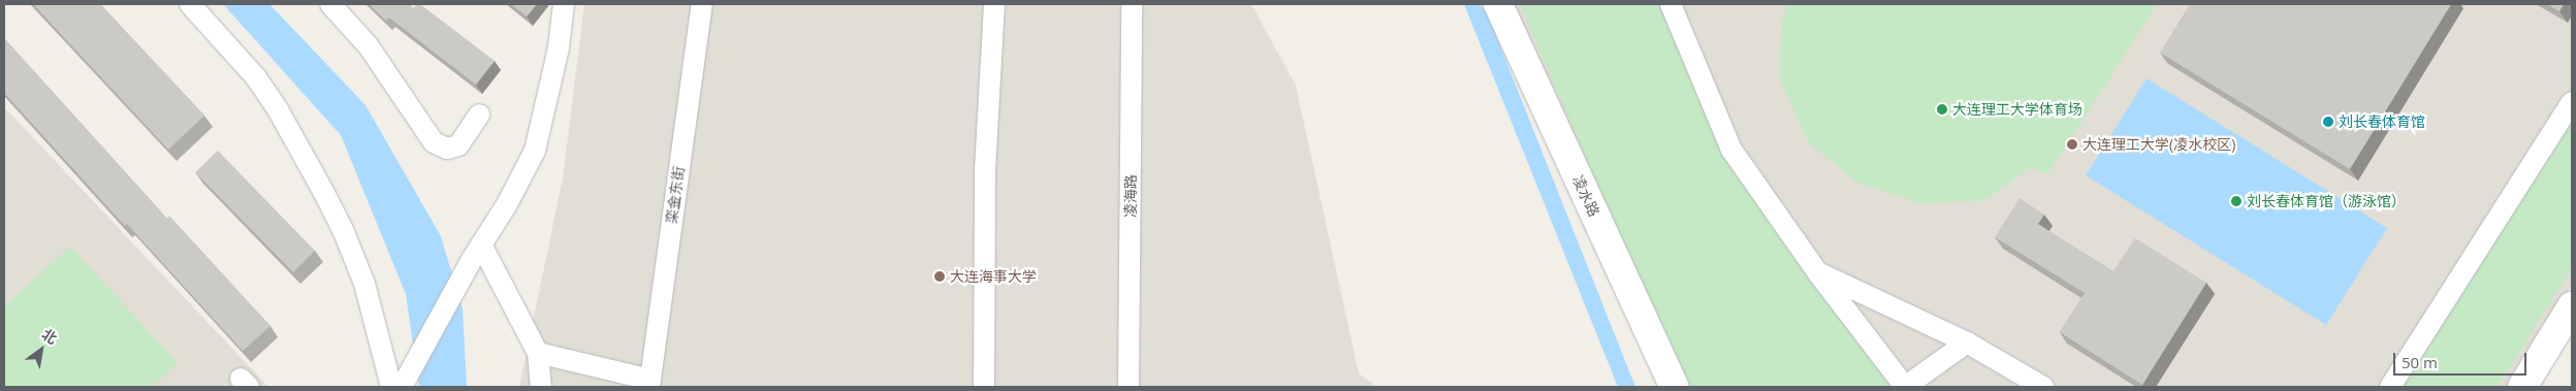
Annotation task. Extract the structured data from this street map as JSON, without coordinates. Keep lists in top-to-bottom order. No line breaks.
{"streets":{"main road":["凌水路"],"street":["栾金东街","凌海路"]},"places":["大连理工大学体育场","刘长春体育馆","大连理工大学(凌水校区)","刘长春体育馆（游泳馆）","大连海事大学"],"scale_bar":"50 m","north":"top right"}
